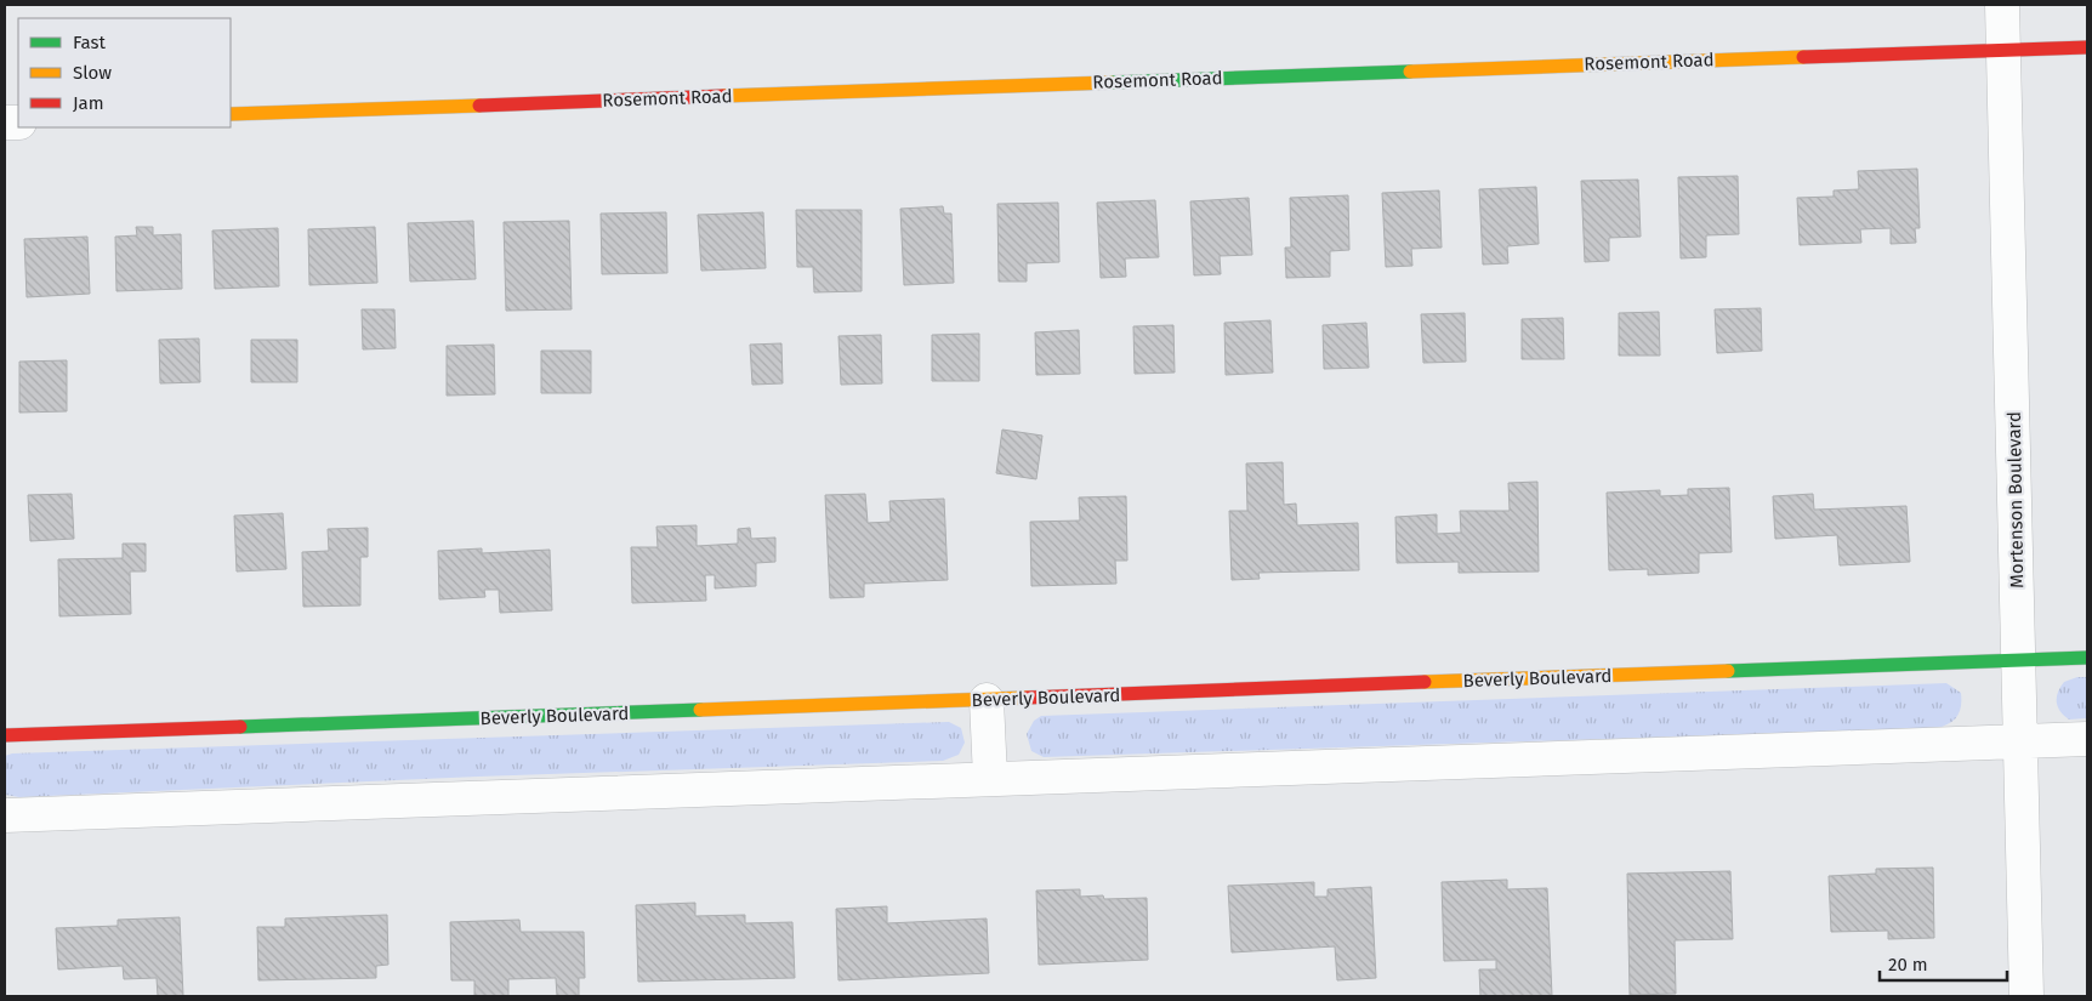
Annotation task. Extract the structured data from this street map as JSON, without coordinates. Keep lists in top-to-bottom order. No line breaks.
{"streets":{"street":["Rosemont Road","Mortenson Boulevard","Beverly Boulevard"]},"crossings":[["Rosemont Road","Mortenson Boulevard"],["Mortenson Boulevard","Beverly Boulevard"]],"legend":["Fast","Slow","Jam"],"scale_bar":"20 m"}
